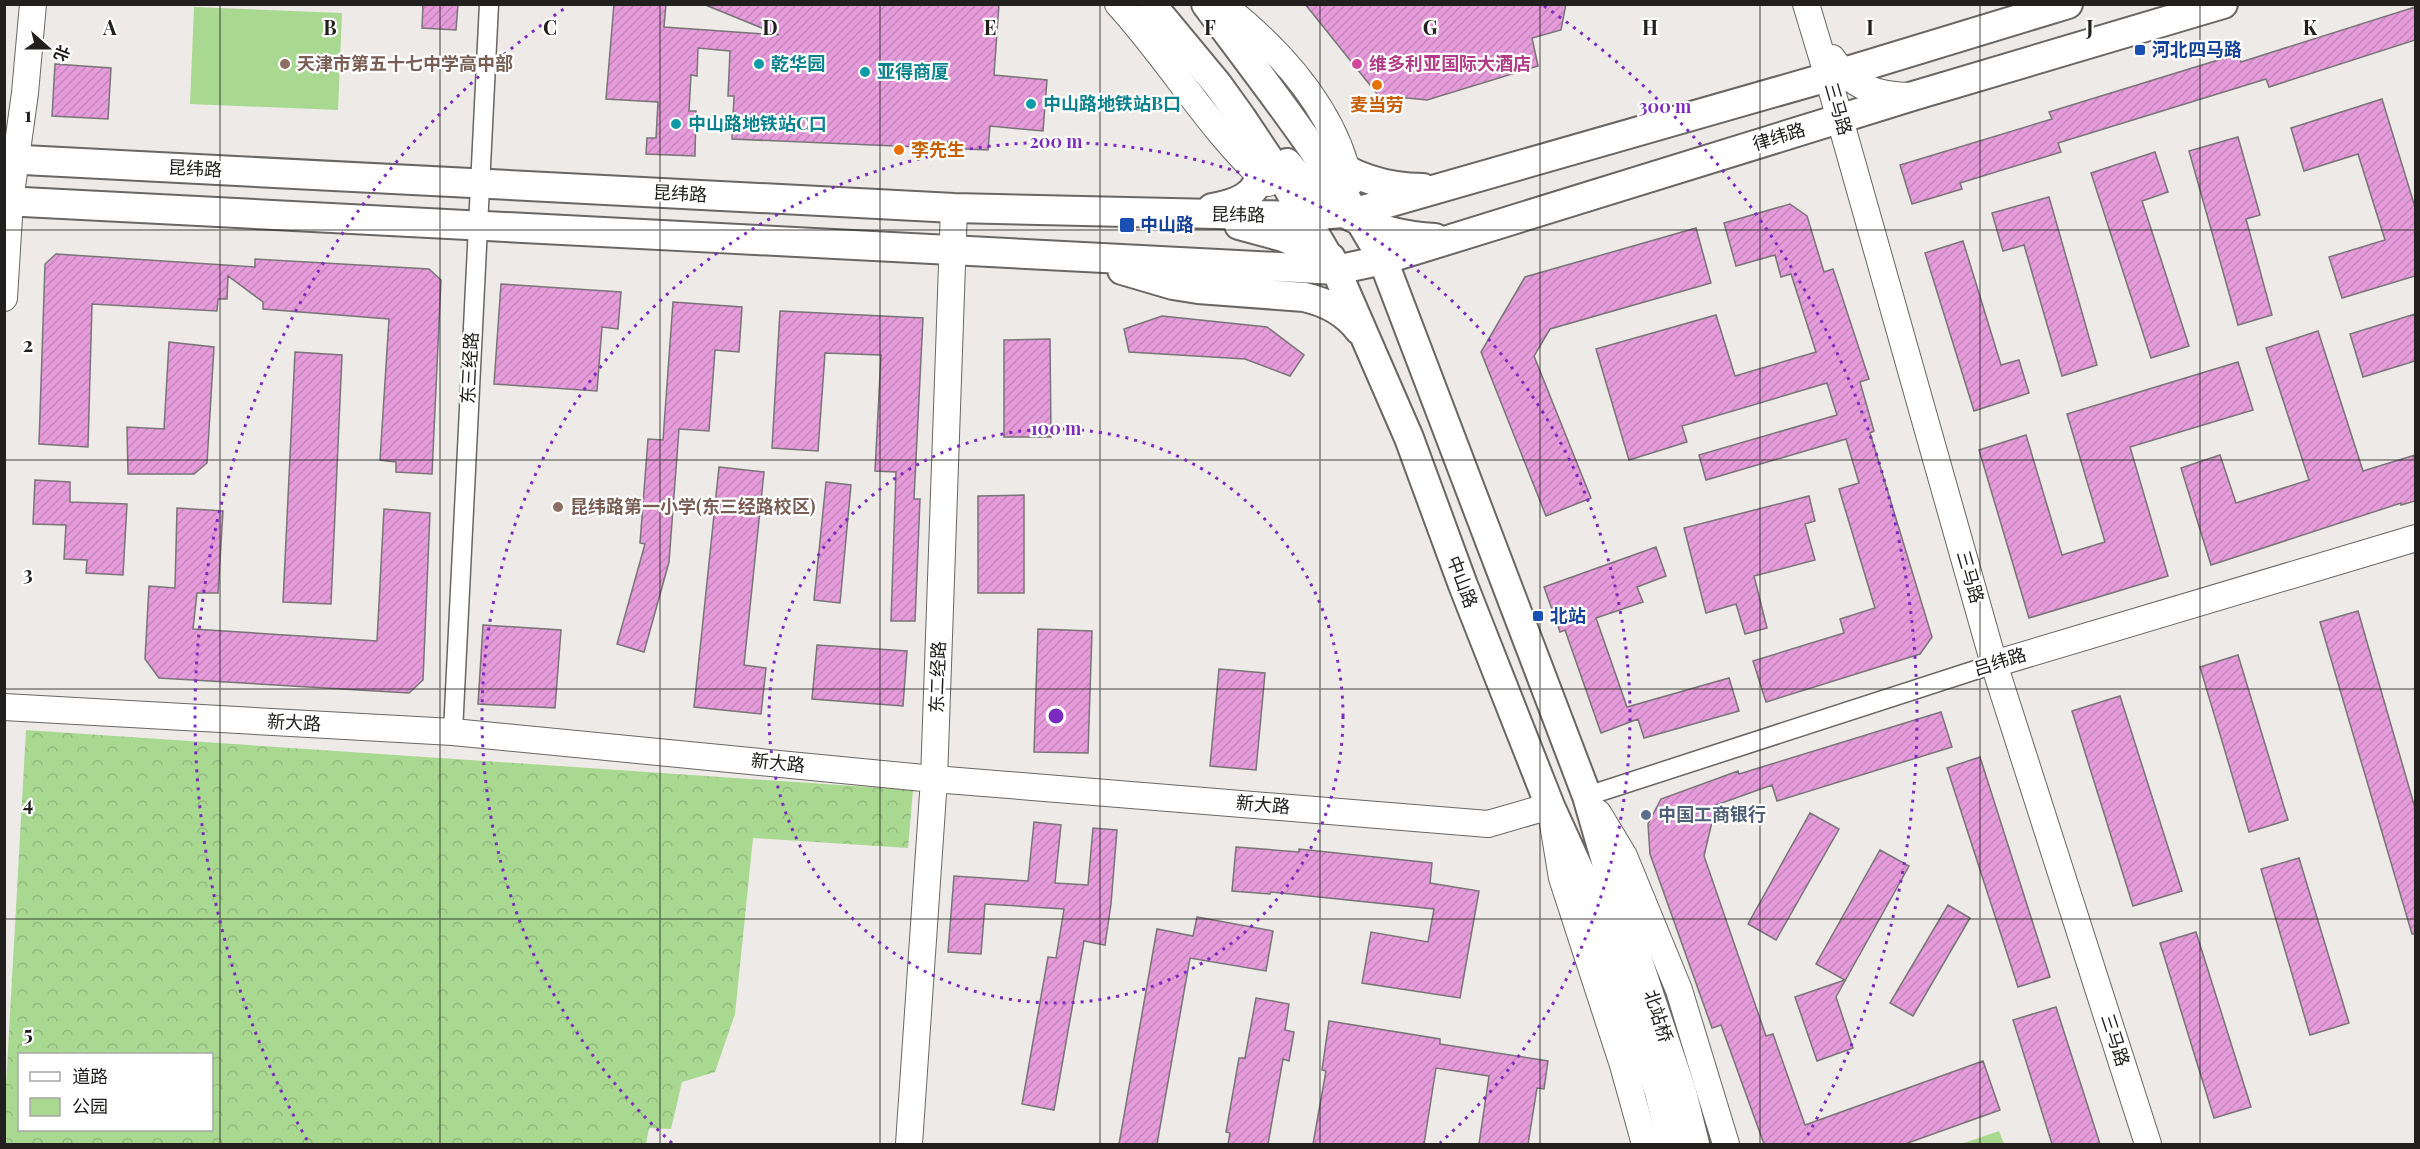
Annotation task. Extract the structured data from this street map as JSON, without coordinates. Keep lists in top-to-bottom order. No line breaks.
{"streets":{"main road":["律纬路","昆纬路","中山路","北站桥"],"street":["三马路","东三经路","吕纬路","东二经路","新大路"]},"crossings":[["三马路","律纬路"],["三马路","吕纬路"],["律纬路","中山路"],["昆纬路","东三经路"],["昆纬路","中山路"],["昆纬路","东二经路"],["东三经路","新大路"],["中山路","新大路"],["中山路","北站桥"],["东二经路","新大路"]],"places":{"transit":["河北四马路","中山路","北站"],"other":["天津市第五十七中学高中部","乾华园","维多利亚国际大酒店","亚得商厦","麦当劳","中山路地铁站B口","中山路地铁站C口","李先生","昆纬路第一小学(东三经路校区)","中国工商银行"]},"legend":["道路","公园"],"north":"right","grid":{"columns":["A","B","C","D","E","F","G","H","I","J","K"],"rows":["1","2","3","4","5"]},"rings":["300 m","200 m","100 m"]}
